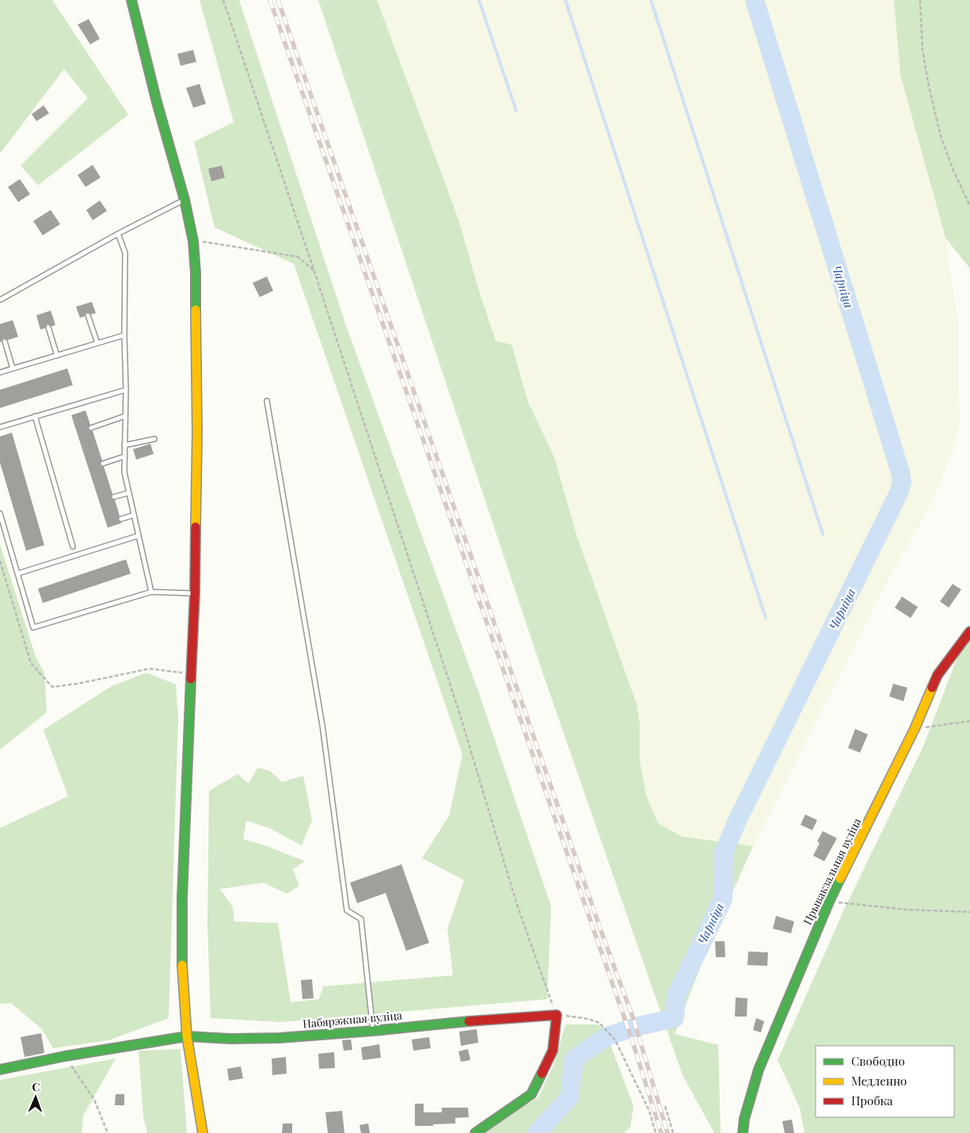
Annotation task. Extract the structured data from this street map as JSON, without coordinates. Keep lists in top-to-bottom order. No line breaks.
{"streets":{"street":["Прывакзальная вуліца","Набярэжная вуліца"]},"water":["Чарніца"],"legend":["Свободно","Медленно","Пробка"],"north":"top"}
